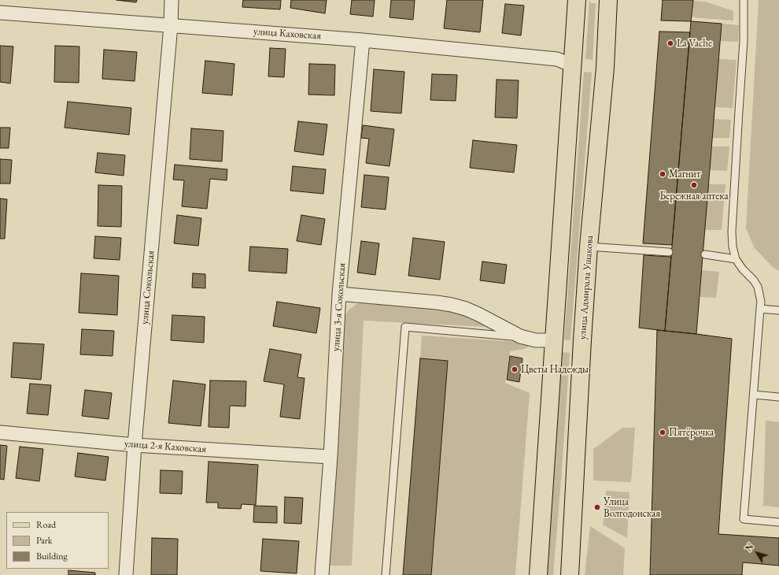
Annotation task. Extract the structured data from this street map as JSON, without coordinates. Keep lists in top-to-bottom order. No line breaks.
{"streets":{"main road":["улица Адмирала Ушакова"],"street":["улица Каховская","улица Сокольская","улица 3-я Сокольская","улица 2-я Каховская"]},"crossings":[["улица Каховская","улица Сокольская"],["улица Каховская","улица 3-я Сокольская"],["улица Сокольская","улица 2-я Каховская"],["улица 3-я Сокольская","улица 2-я Каховская"]],"places":["La Vache","Магнит","Бережная аптека","Цветы Надежды","Пятёрочка","Улица Волгодонская"],"legend":["Road","Park","Building"],"north":"top left"}
